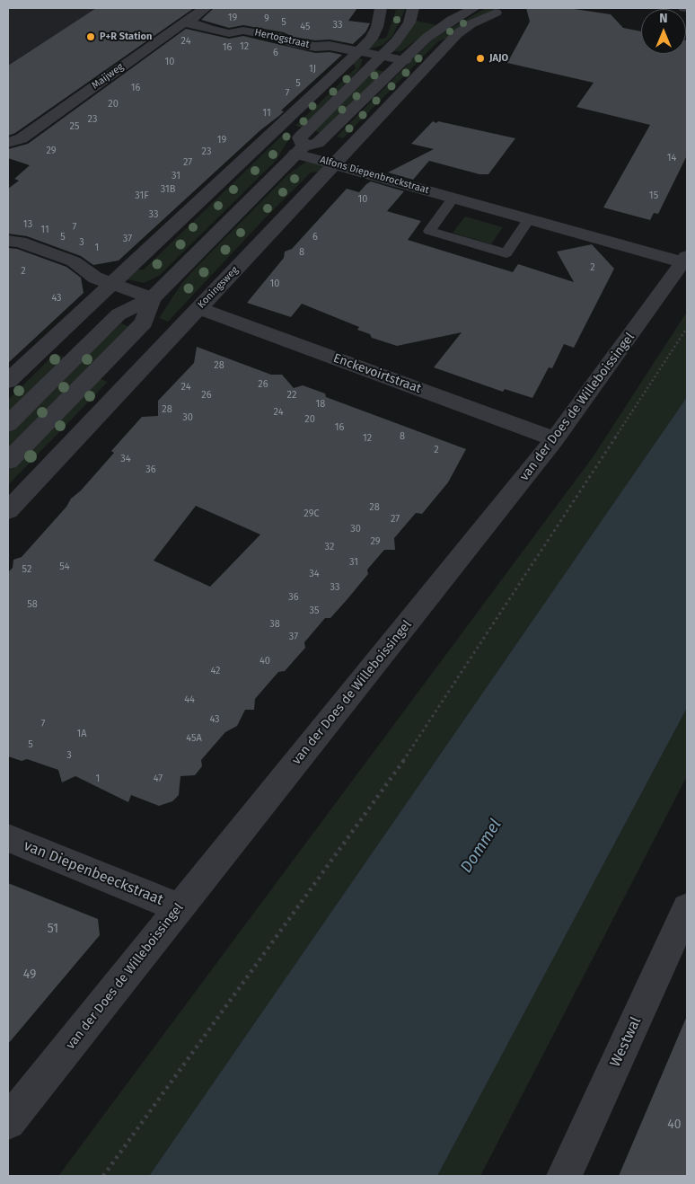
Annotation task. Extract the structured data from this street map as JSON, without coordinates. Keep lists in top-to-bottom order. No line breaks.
{"streets":{"street":["Hertogstraat","Maijweg","Alfons Diepenbrockstraat","Koningsweg","Enckevoirtstraat","van der Does de Willeboissingel","van Diepenbeeckstraat","Westwal"]},"crossings":[["Hertogstraat","Maijweg"],["Alfons Diepenbrockstraat","Koningsweg"],["Alfons Diepenbrockstraat","van der Does de Willeboissingel"],["Koningsweg","Enckevoirtstraat"],["Enckevoirtstraat","van der Does de Willeboissingel"],["van der Does de Willeboissingel","van Diepenbeeckstraat"]],"water":["Dommel"],"places":["P+R Station","JAJO"],"house_numbers":["19","9","5","33","45","24","12","16","6","10","1J","5","16","7","20","11","23","25","19","29","23","14","27","31","31B","31F","15","10","33","13","7","11","5","6","37","3","1","8","2","2","10","43","28","26","24","26","22","18","28","24","30","20","16","8","12","2","34","36","28","29C","27","30","29","32","31","54","52","34","33","36","58","35","38","37","40","42","44","43","7","1A","45A","5","3","1","47","51","49","40"],"north":"top"}
